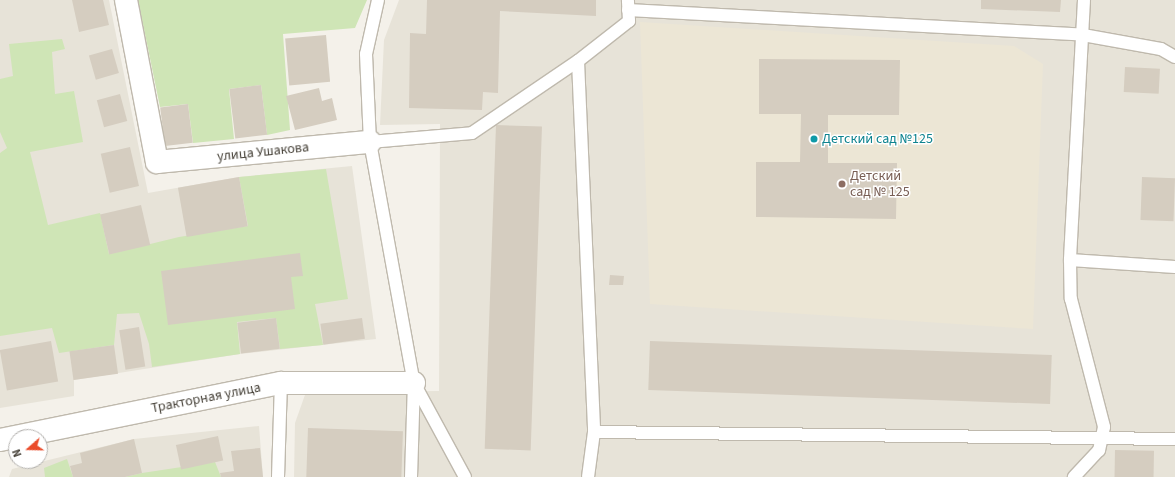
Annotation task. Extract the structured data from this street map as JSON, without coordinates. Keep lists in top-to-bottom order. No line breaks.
{"streets":{"street":["улица Ушакова","Тракторная улица"]},"places":["Детский сад №125","Детский сад № 125"],"north":"left"}
